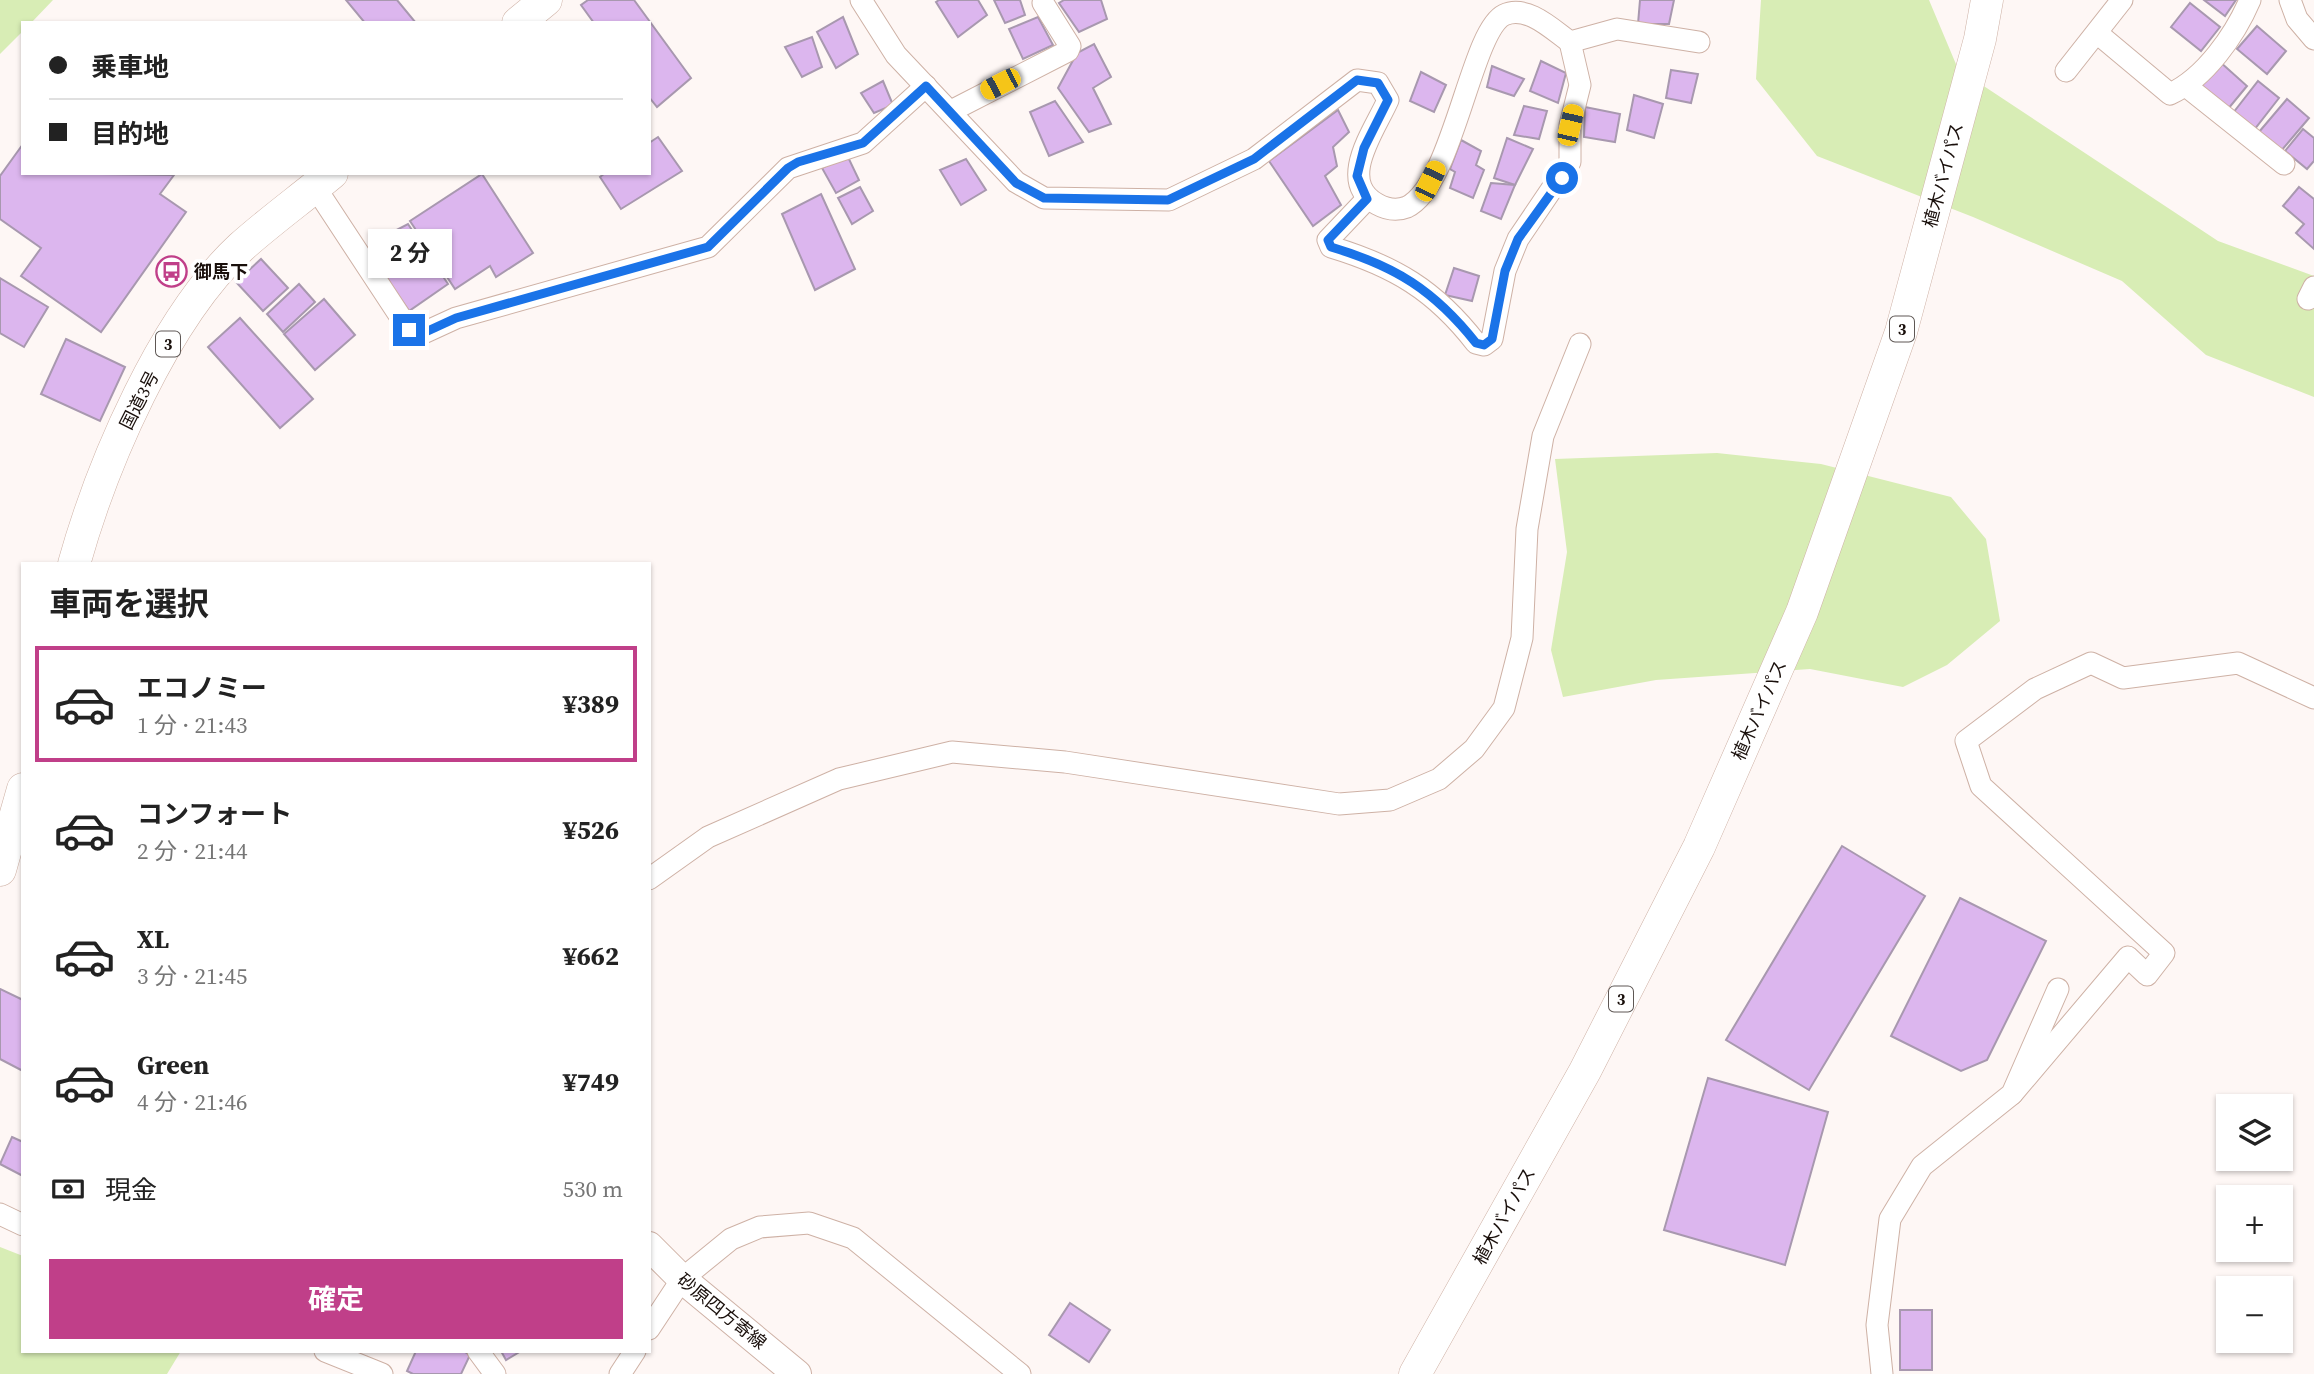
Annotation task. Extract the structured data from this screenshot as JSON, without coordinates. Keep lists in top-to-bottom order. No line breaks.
{"streets":{"highway":["植木バイパス","3","国道3号"],"main road":["砂原四方寄線"]},"places":{"bus stop":["御馬下"]},"page":{"banner":["乗車地","目的地"],"bubble":"2 分","heading":"車両を選択","list":[{"name":"エコノミー","note":"1 分 · 21:43","value":"¥389"},{"name":"コンフォート","note":"2 分 · 21:44","value":"¥526"},{"name":"XL","note":"3 分 · 21:45","value":"¥662"},{"name":"Green","note":"4 分 · 21:46","value":"¥749"}],"map_buttons":["+","−"],"pay":["現金","530 m"],"buttons":"確定"}}
